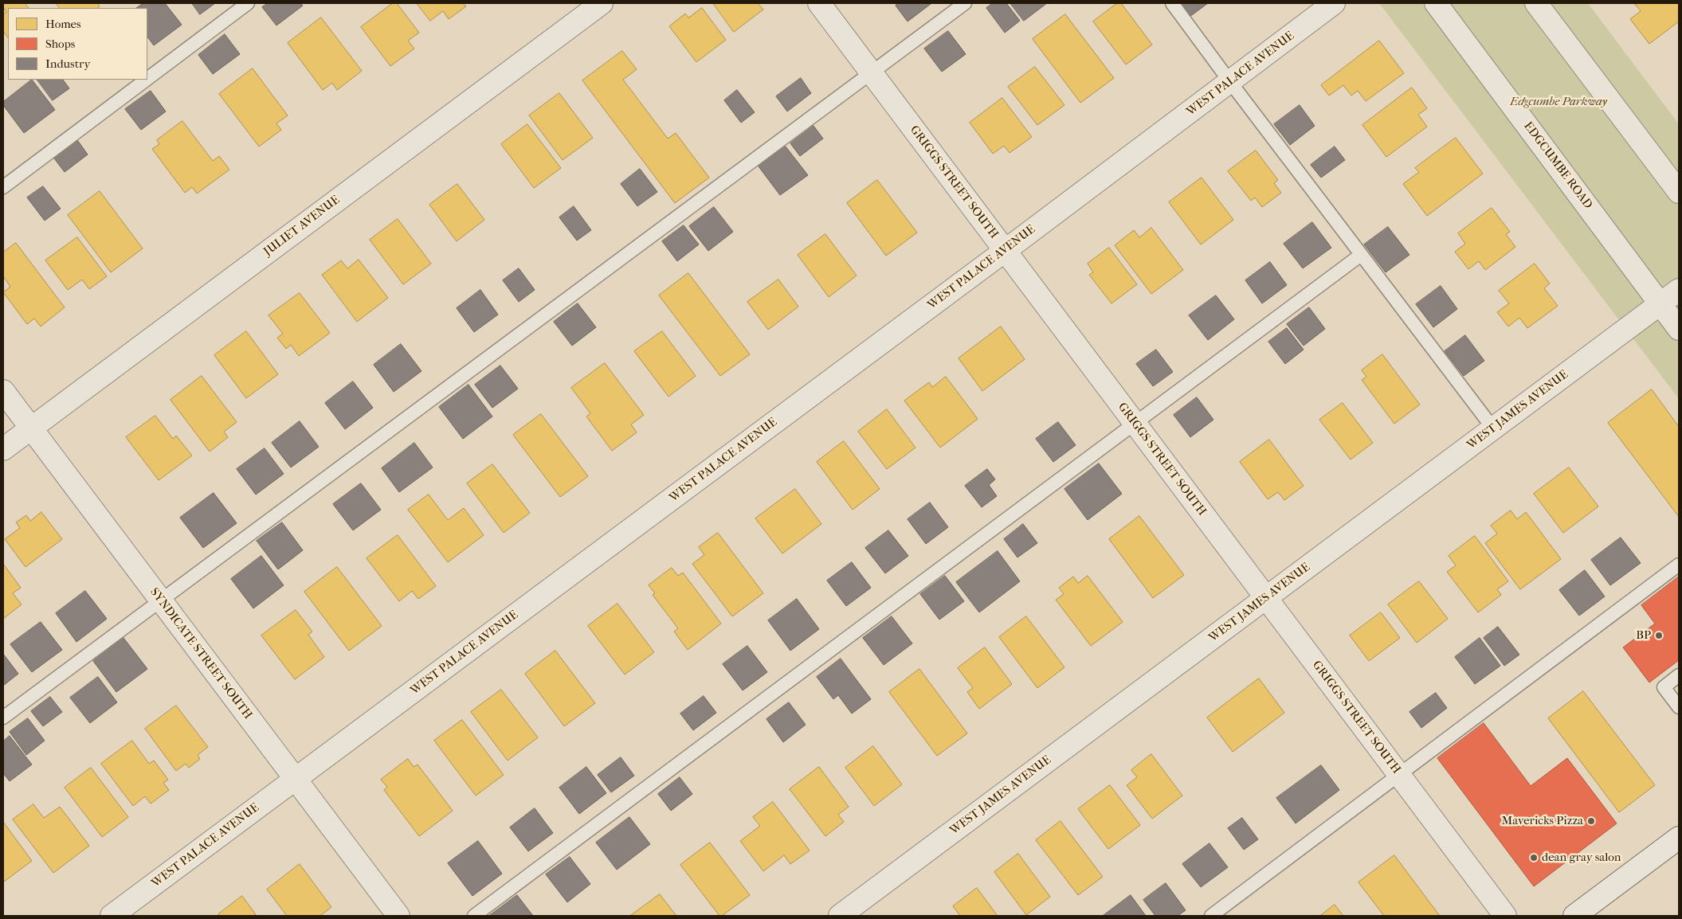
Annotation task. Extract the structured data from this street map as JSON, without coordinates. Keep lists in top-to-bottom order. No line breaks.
{"streets":{"street":["WEST PALACE AVENUE","EDGCUMBE ROAD","GRIGGS STREET SOUTH","JULIET AVENUE","WEST JAMES AVENUE","SYNDICATE STREET SOUTH"]},"crossings":[["WEST PALACE AVENUE","GRIGGS STREET SOUTH"],["WEST PALACE AVENUE","SYNDICATE STREET SOUTH"],["EDGCUMBE ROAD","WEST JAMES AVENUE"],["GRIGGS STREET SOUTH","WEST JAMES AVENUE"],["JULIET AVENUE","SYNDICATE STREET SOUTH"]],"parks":["Edgcumbe Parkway"],"places":["BP","Mavericks Pizza","dean gray salon"],"legend":["Homes","Shops","Industry"]}
